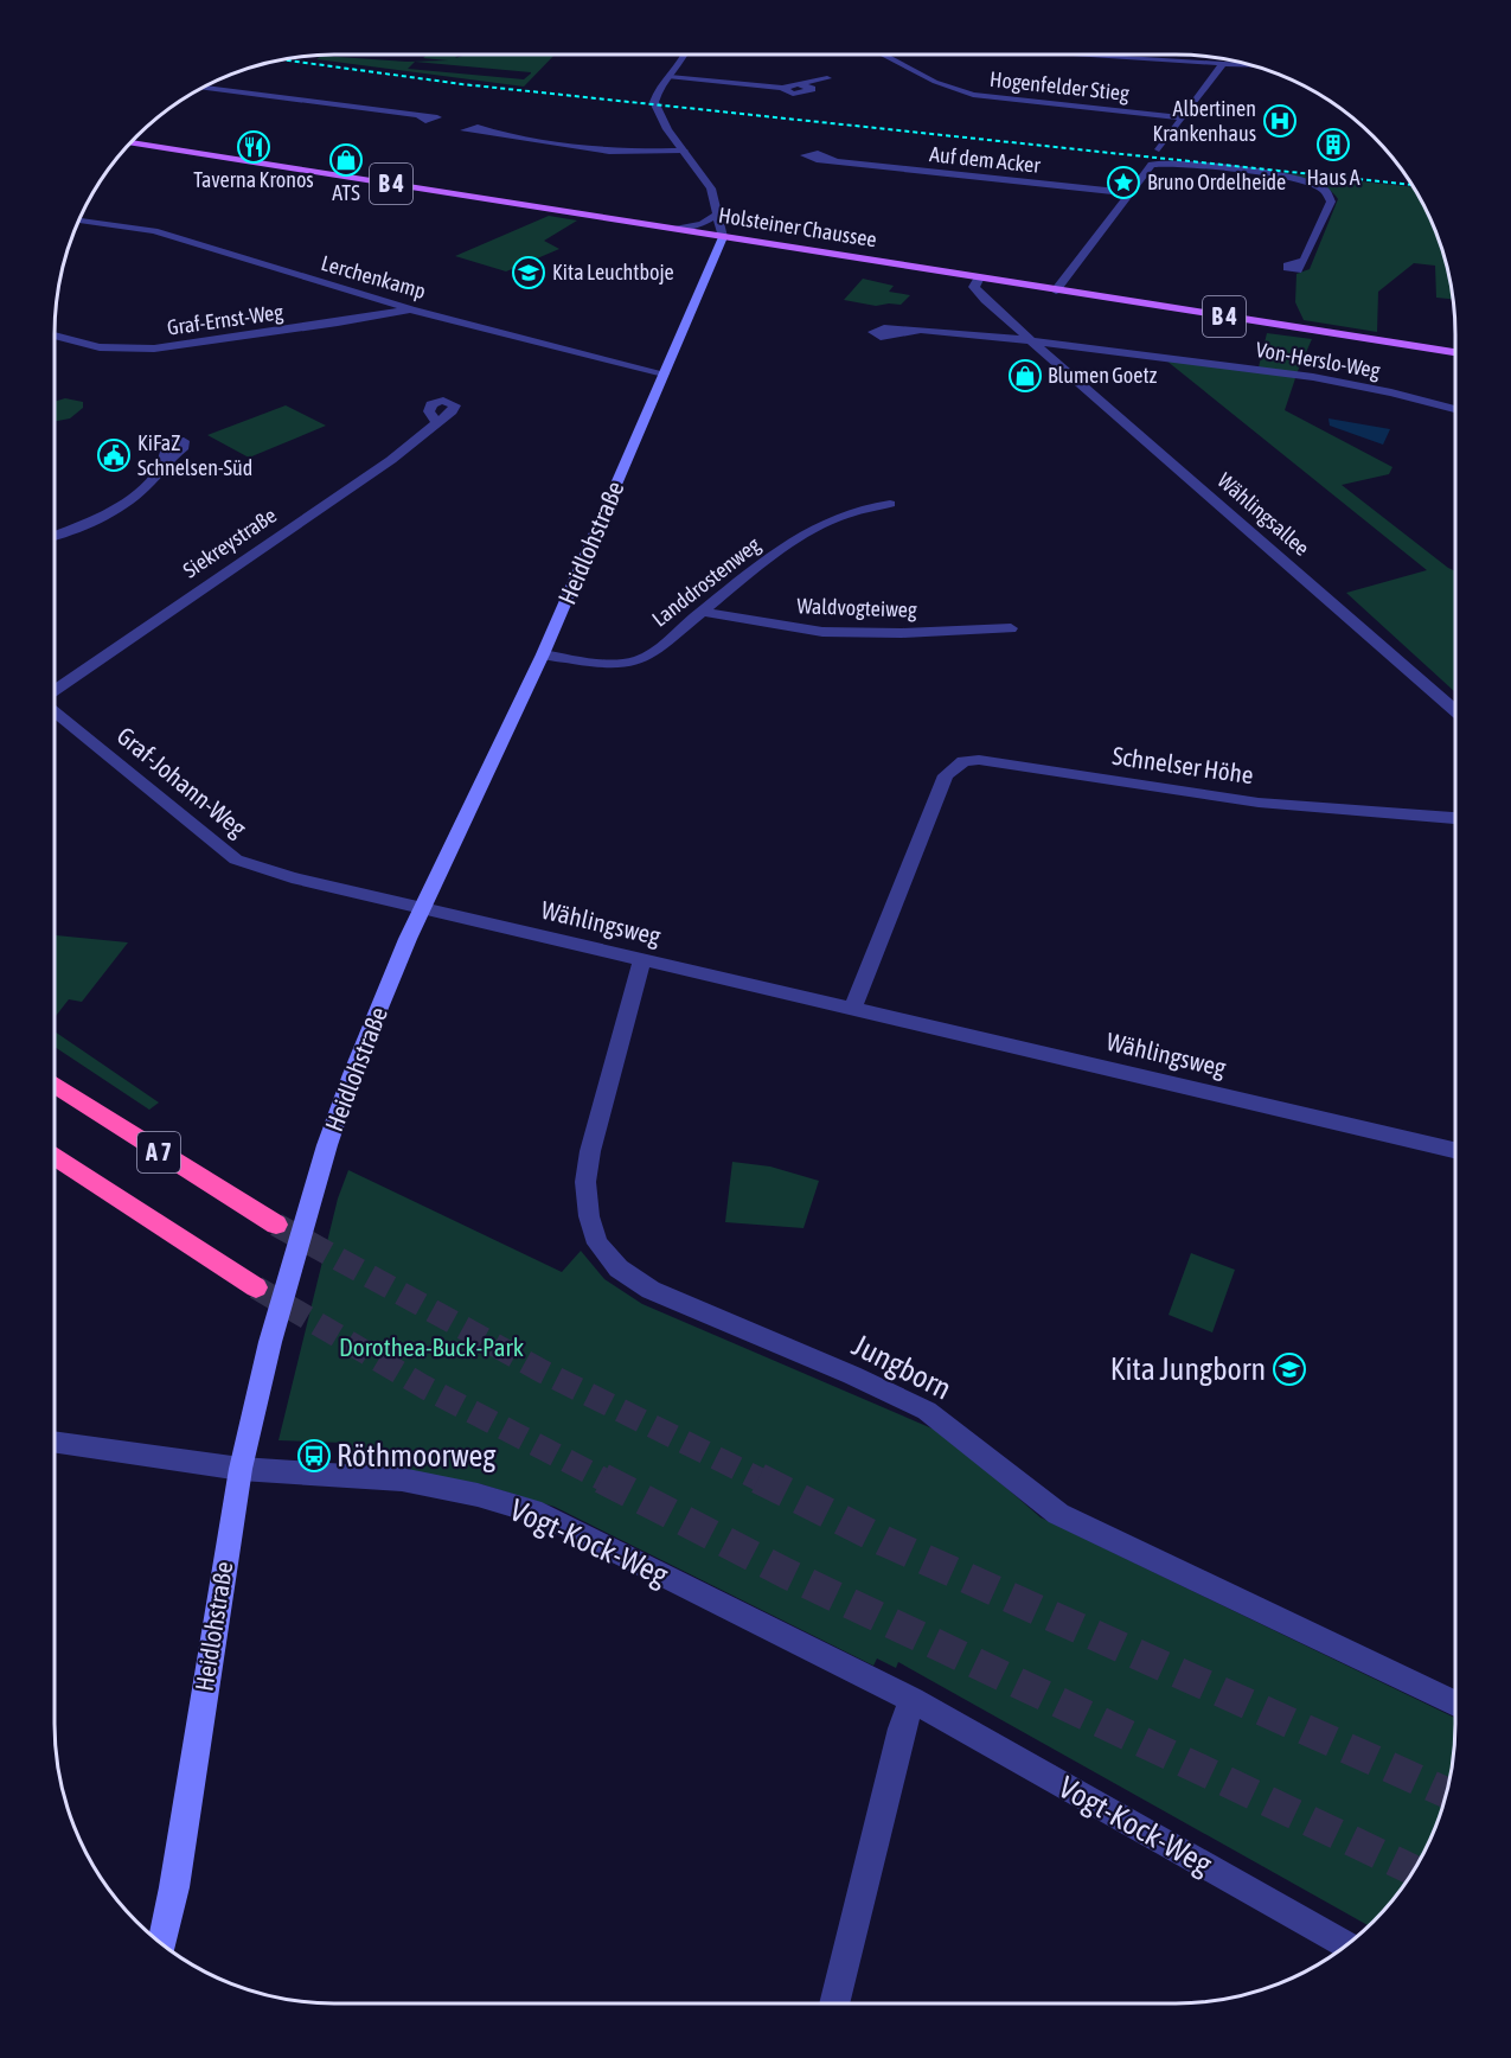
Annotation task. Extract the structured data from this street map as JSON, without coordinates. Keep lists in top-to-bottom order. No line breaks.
{"streets":{"highway":["A 7"],"main road":["B 4","Holsteiner Chaussee","Heidlohstraße"],"street":["Hogenfelder Stieg","Auf dem Acker","Lerchenkamp","Graf-Ernst-Weg","Von-Herslo-Weg","Wählingsallee","Siekreystraße","Landdrostenweg","Waldvogteiweg","Schnelser Höhe","Graf-Johann-Weg","Wählingsweg","Jungborn","Vogt-Kock-Weg"]},"crossings":[["Holsteiner Chaussee","Wählingsallee"],["Holsteiner Chaussee","Heidlohstraße"],["Lerchenkamp","Graf-Ernst-Weg"],["Lerchenkamp","Heidlohstraße"],["Von-Herslo-Weg","Wählingsallee"],["Heidlohstraße","Landdrostenweg"],["Heidlohstraße","Graf-Johann-Weg"],["Heidlohstraße","Wählingsweg"],["Heidlohstraße","Vogt-Kock-Weg"],["Landdrostenweg","Waldvogteiweg"],["Schnelser Höhe","Wählingsweg"],["Graf-Johann-Weg","Wählingsweg"],["Wählingsweg","Jungborn"]],"parks":["Dorothea-Buck-Park"],"places":{"hospital":["Albertinen Krankenhaus"],"building":["Haus A"],"restaurant":["Taverna Kronos"],"shop":["ATS","Blumen Goetz"],"place":["Bruno Ordelheide"],"school or university":["Kita Leuchtboje","Kita Jungborn"],"public building":["KiFaZ Schnelsen-Süd"],"bus stop":["Röthmoorweg"]}}
